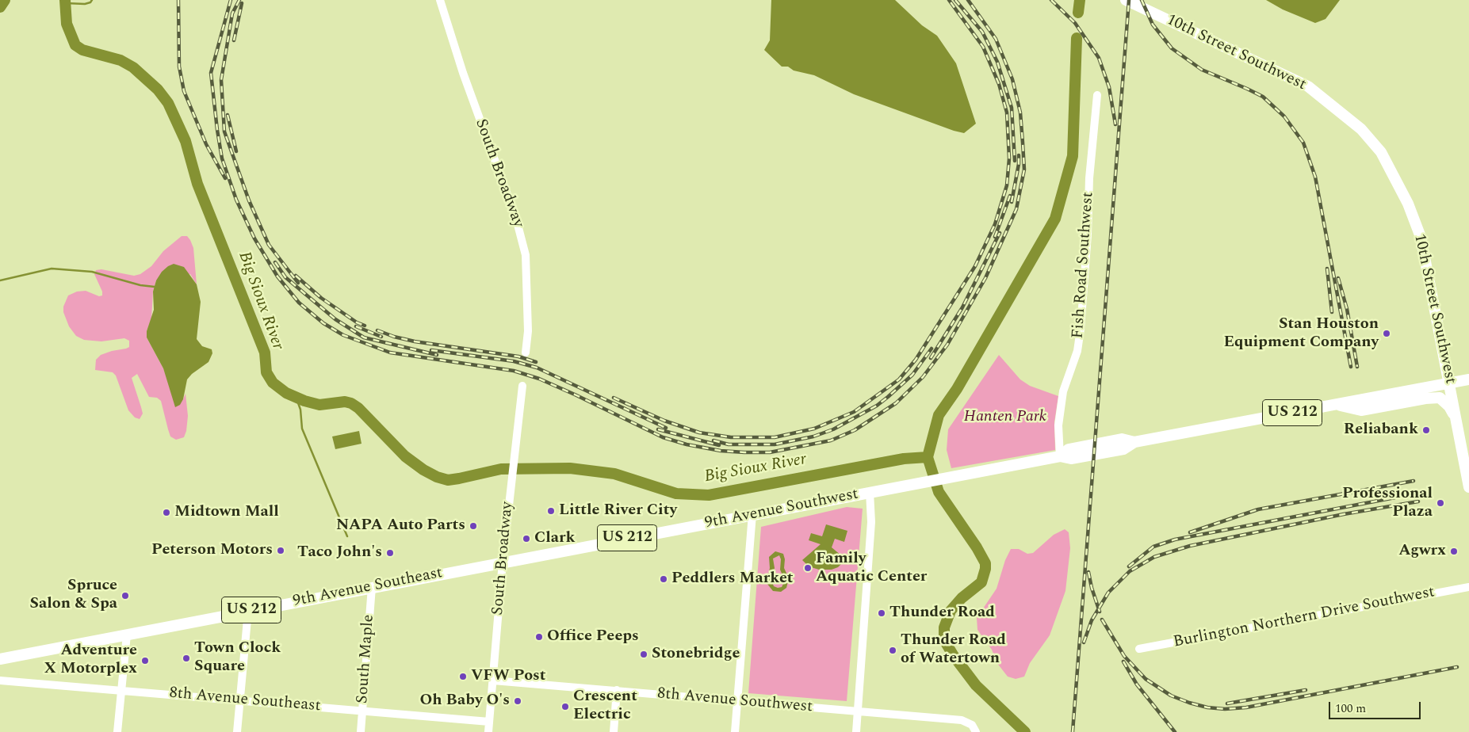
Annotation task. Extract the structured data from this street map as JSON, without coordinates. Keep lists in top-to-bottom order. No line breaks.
{"streets":{"main road":["10th Street Southwest","US 212","9th Avenue Southwest","9th Avenue Southeast"],"street":["South Broadway","Fish Road Southwest","Burlington Northern Drive Southwest","South Maple","8th Avenue Southeast","8th Avenue Southwest"]},"crossings":[["10th Street Southwest","9th Avenue Southwest"],["South Broadway","9th Avenue Southwest"],["South Broadway","9th Avenue Southeast"],["South Broadway","8th Avenue Southeast"],["South Broadway","8th Avenue Southwest"],["Fish Road Southwest","9th Avenue Southwest"],["9th Avenue Southwest","9th Avenue Southeast"],["9th Avenue Southeast","South Maple"],["South Maple","8th Avenue Southeast"]],"water":["Big Sioux River"],"parks":["Hanten Park"],"places":["Stan Houston Equipment Company","Reliabank","Professional Plaza","Little River City","Midtown Mall","NAPA Auto Parts","Clark","Peterson Motors","Agwrx","Taco John's","Family Aquatic Center","Peddlers Market","Spruce Salon & Spa","Thunder Road","Office Peeps","Thunder Road of Watertown","Stonebridge","Town Clock Square","Adventure X Motorplex","VFW Post","Oh Baby O's","Crescent Electric"],"scale_bar":"100 m"}
